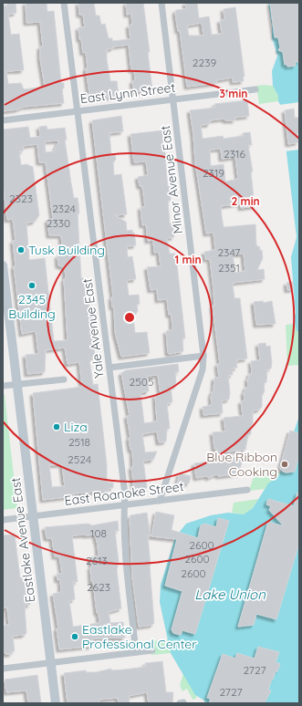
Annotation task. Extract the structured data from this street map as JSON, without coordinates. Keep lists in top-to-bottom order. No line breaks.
{"streets":{"main road":["Eastlake Avenue East"],"street":["East Lynn Street","Minor Avenue East","Yale Avenue East","East Roanoke Street"]},"crossings":[["East Lynn Street","Minor Avenue East"],["East Lynn Street","Yale Avenue East"],["Minor Avenue East","East Roanoke Street"],["Yale Avenue East","East Roanoke Street"],["East Roanoke Street","Eastlake Avenue East"]],"water":["Lake Union"],"places":["Tusk Building","2345 Building","Liza","Blue Ribbon Cooking","Eastlake Professional Center"],"house_numbers":["2239","2316","2319","2323","2324","2330","2347","2351","2505","2518","2524","108","2600","2600","2613","2600","2623","2727","2727"],"rings":["3 min","2 min","1 min"]}
